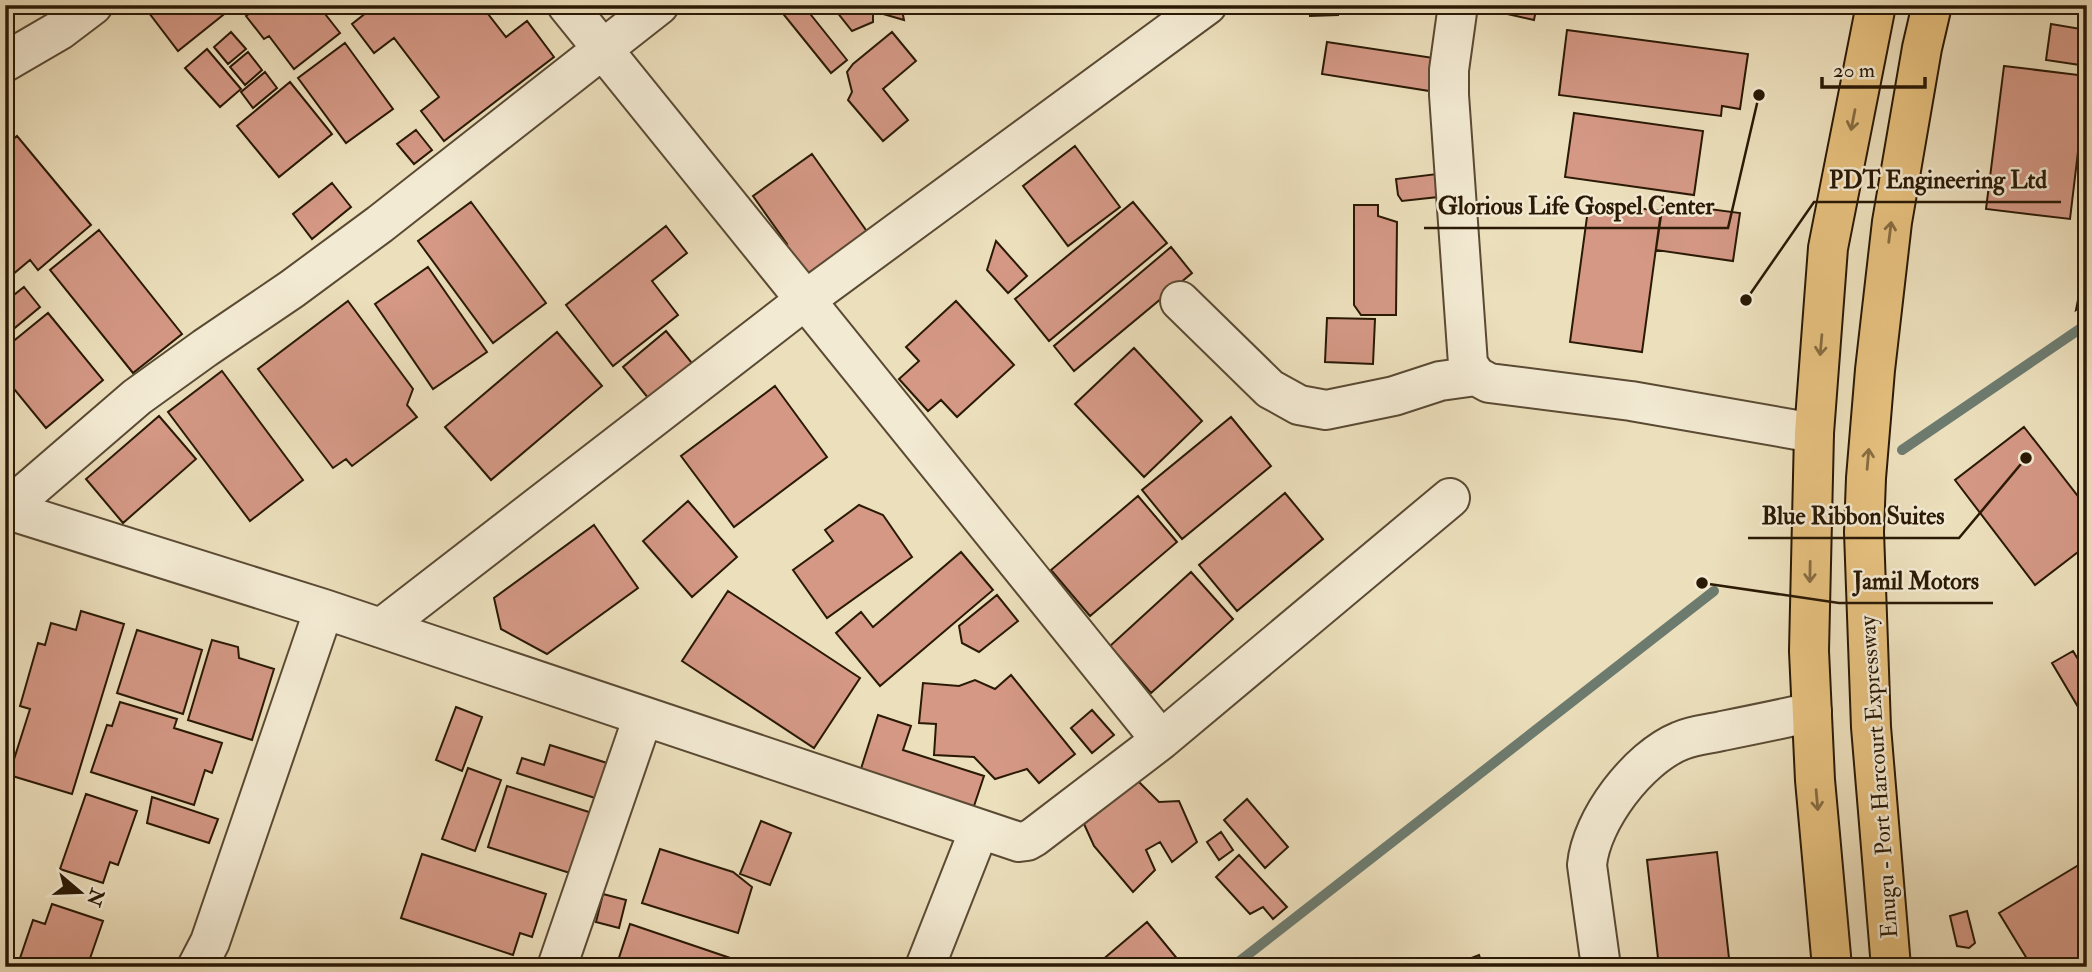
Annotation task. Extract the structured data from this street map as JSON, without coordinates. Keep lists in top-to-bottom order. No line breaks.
{"streets":{"highway":["Enugu - Port Harcourt Expressway"]},"places":["Glorious Life Gospel Center","PDT Engineering Ltd","Blue Ribbon Suites","Jamil Motors"],"scale_bar":"20 m","north":"right"}
